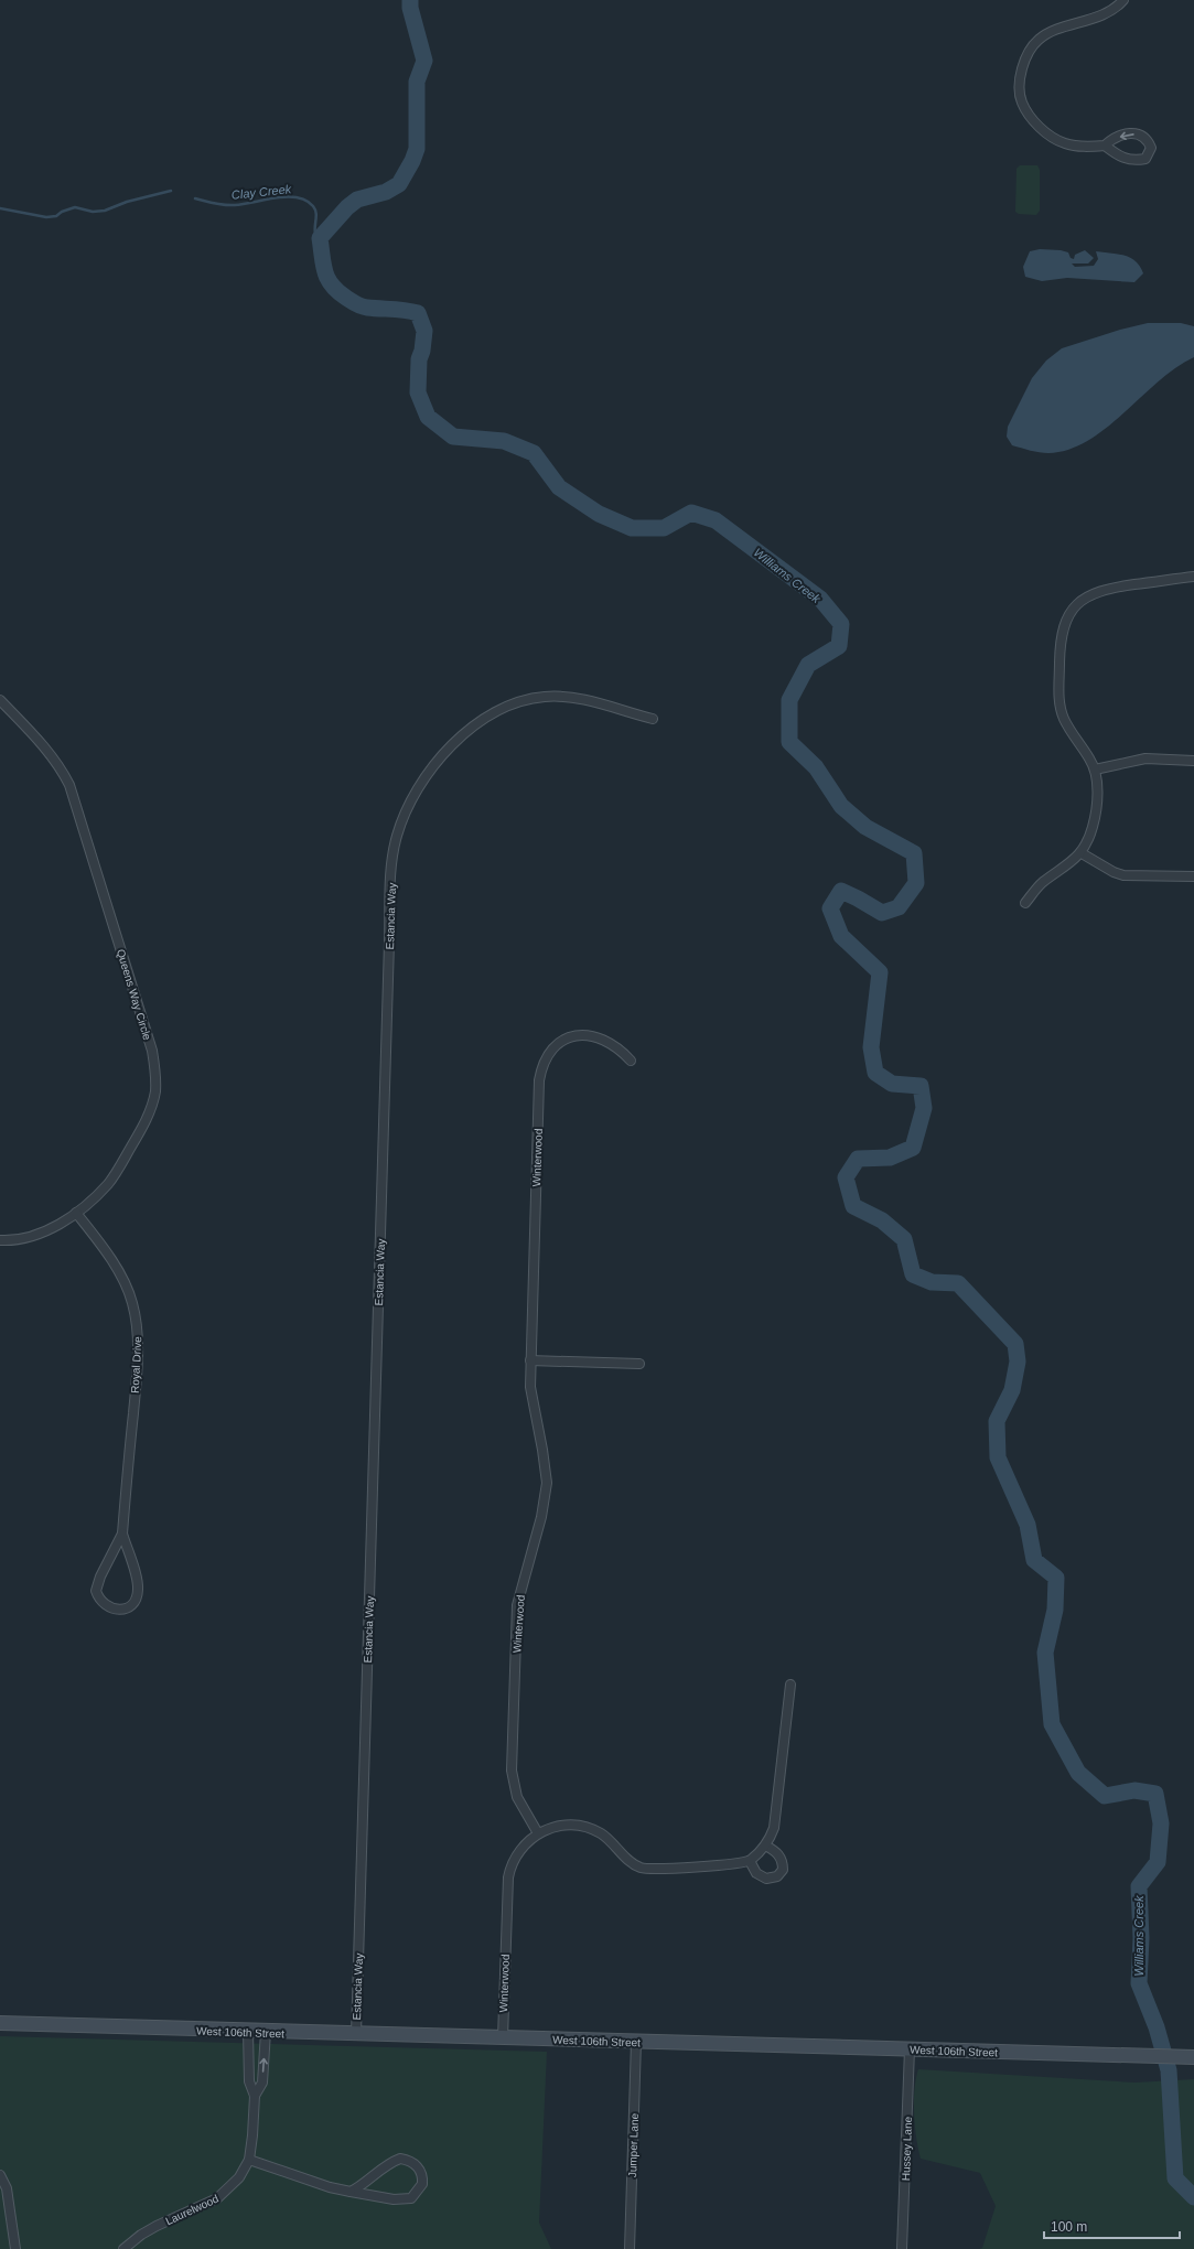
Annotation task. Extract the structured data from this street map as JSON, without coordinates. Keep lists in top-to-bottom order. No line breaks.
{"streets":{"street":["Estancia Way","Queens Way Circle","Winterwood","Royal Drive","West 106th Street","Jumper Lane","Hussey Lane","Laurelwood"]},"crossings":[["Estancia Way","West 106th Street"],["Queens Way Circle","Royal Drive"],["Winterwood","West 106th Street"],["West 106th Street","Jumper Lane"],["West 106th Street","Hussey Lane"]],"water":["Clay Creek","Williams Creek"],"scale_bar":"100 m"}
